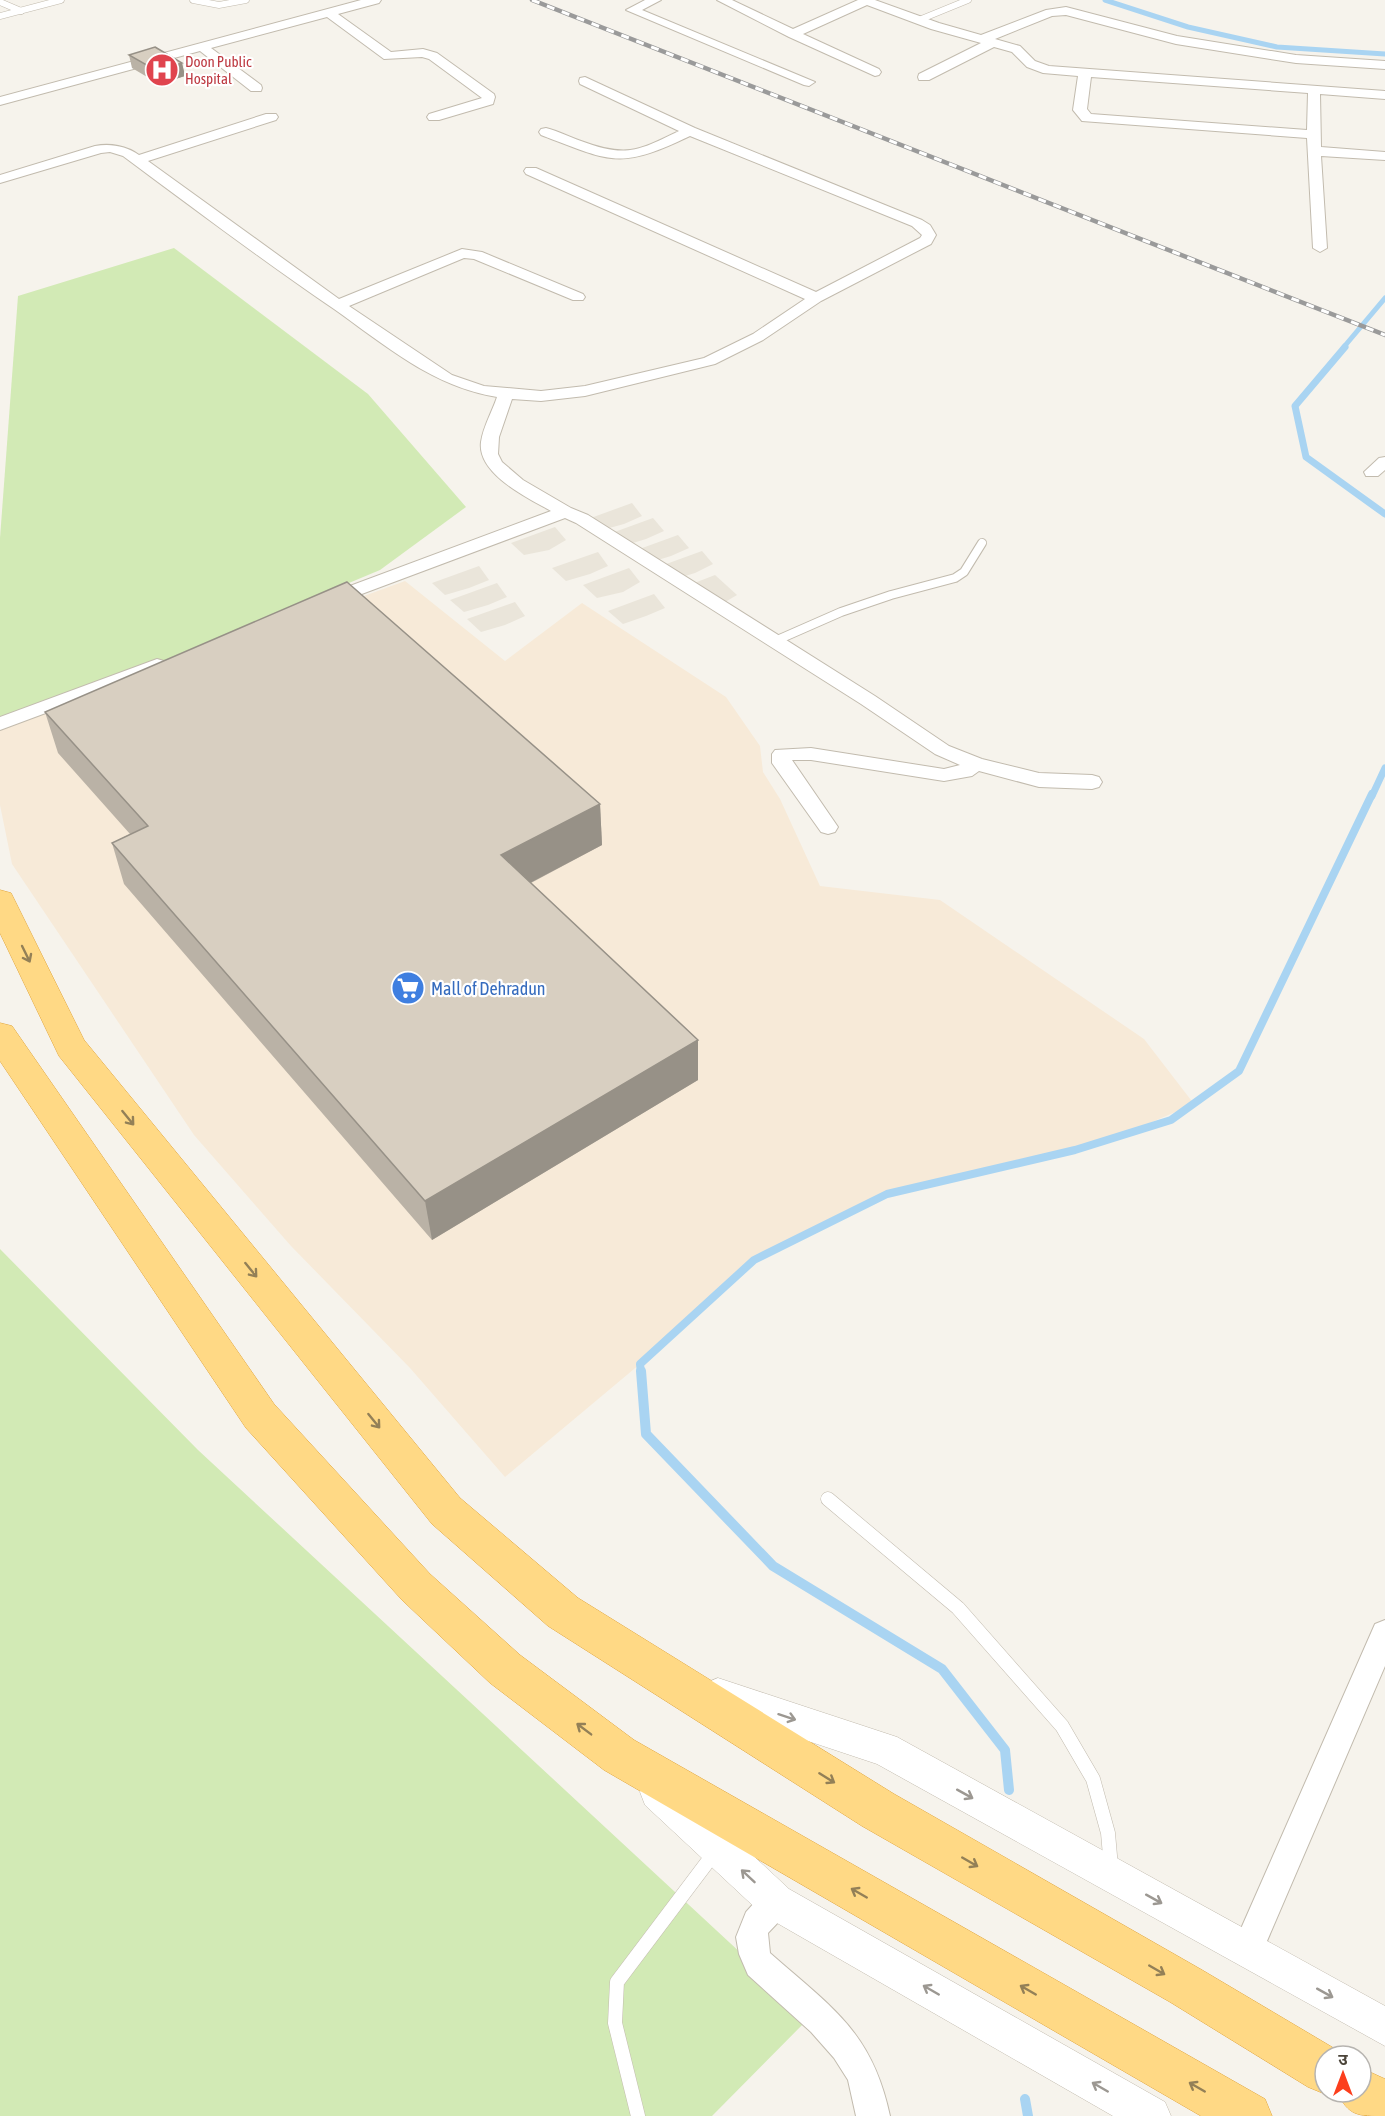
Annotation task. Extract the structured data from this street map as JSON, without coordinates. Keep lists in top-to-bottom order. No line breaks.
{"places":{"hospital":["Doon Public Hospital"],"supermarket":["Mall of Dehradun"]},"north":"top"}
